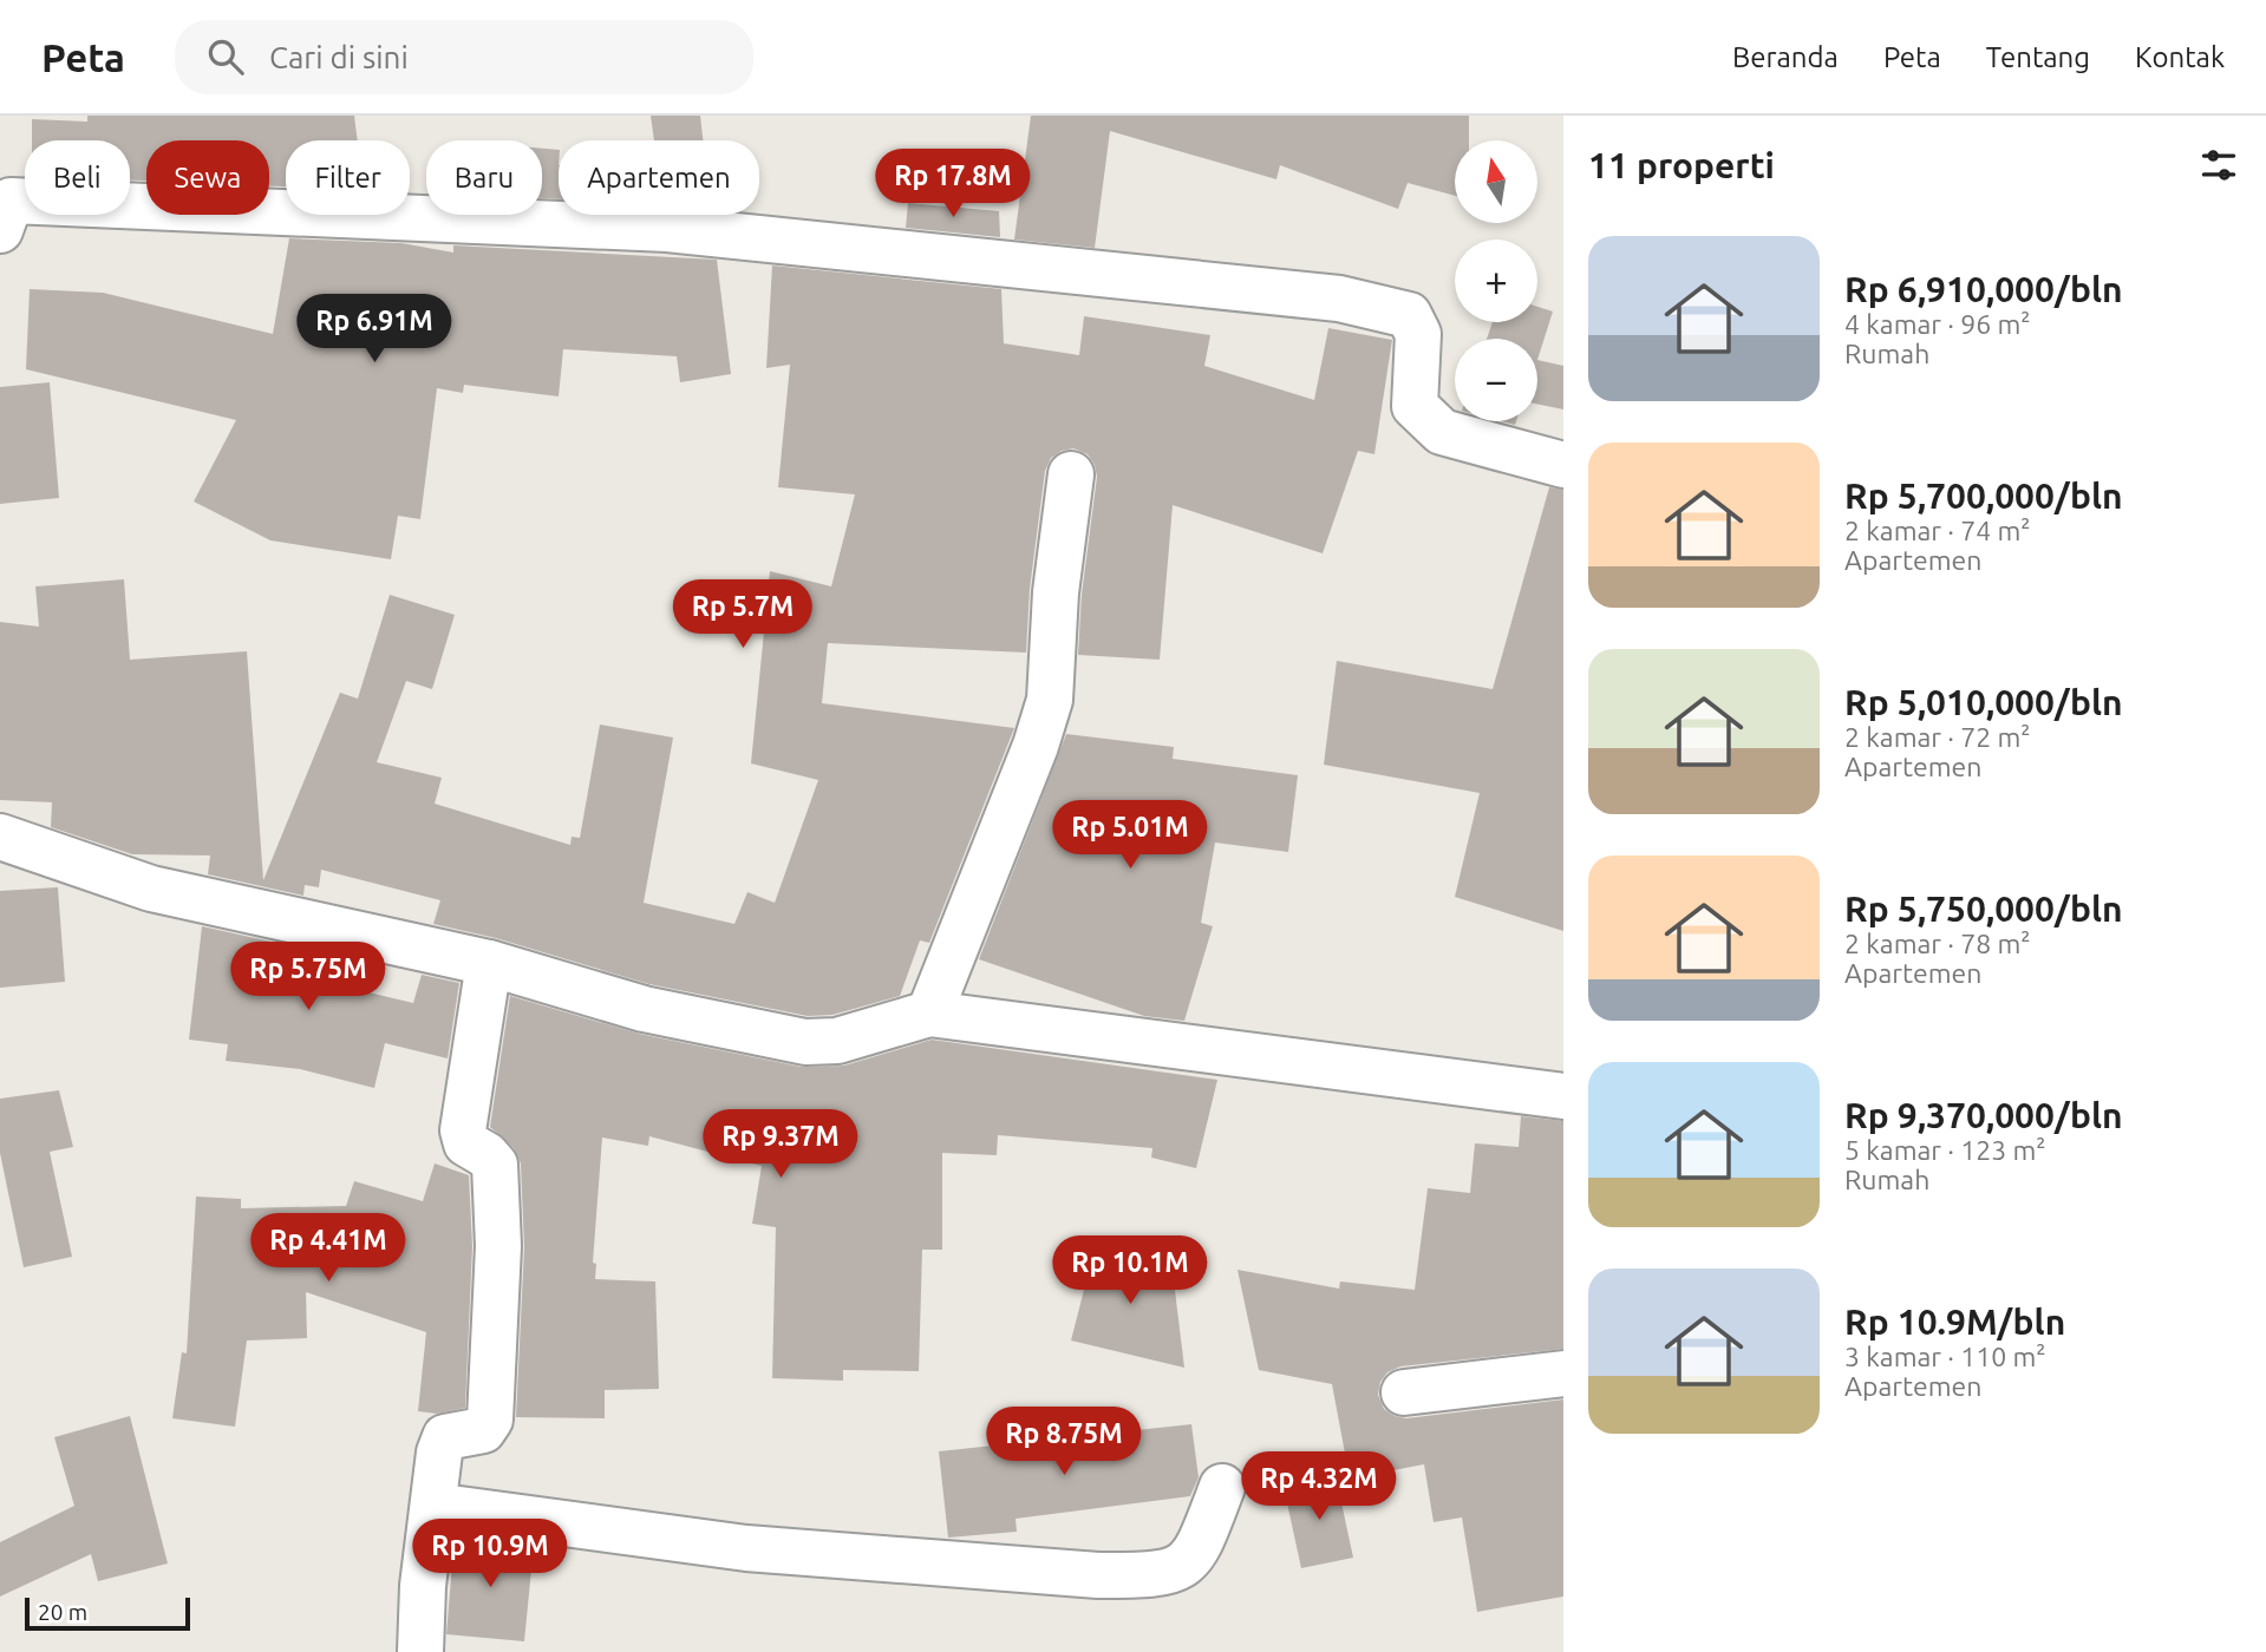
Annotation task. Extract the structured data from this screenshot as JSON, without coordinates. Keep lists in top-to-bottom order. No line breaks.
{"scale_bar":"20 m","north":"top","page":{"header":"Peta","search":"Cari di sini","nav":["Beranda","Peta","Tentang","Kontak"],"heading":"11 properti","map_buttons":["+","−"],"chip":["Beli","Sewa","Filter","Baru","Apartemen"],"price":["Rp 17.8M","Rp 6.91M","Rp 5.7M","Rp 5.01M","Rp 5.75M","Rp 9.37M","Rp 4.41M","Rp 10.1M","Rp 8.75M","Rp 4.32M","Rp 10.9M"],"list":[{"name":"Rp 6,910,000/bln","note":"4 kamar · 96 m² · Rumah"},{"name":"Rp 5,700,000/bln","note":"2 kamar · 74 m² · Apartemen"},{"name":"Rp 5,010,000/bln","note":"2 kamar · 72 m² · Apartemen"},{"name":"Rp 5,750,000/bln","note":"2 kamar · 78 m² · Apartemen"},{"name":"Rp 9,370,000/bln","note":"5 kamar · 123 m² · Rumah"},{"name":"Rp 10.9M/bln","note":"3 kamar · 110 m² · Apartemen"}],"scale":"20 m"}}
